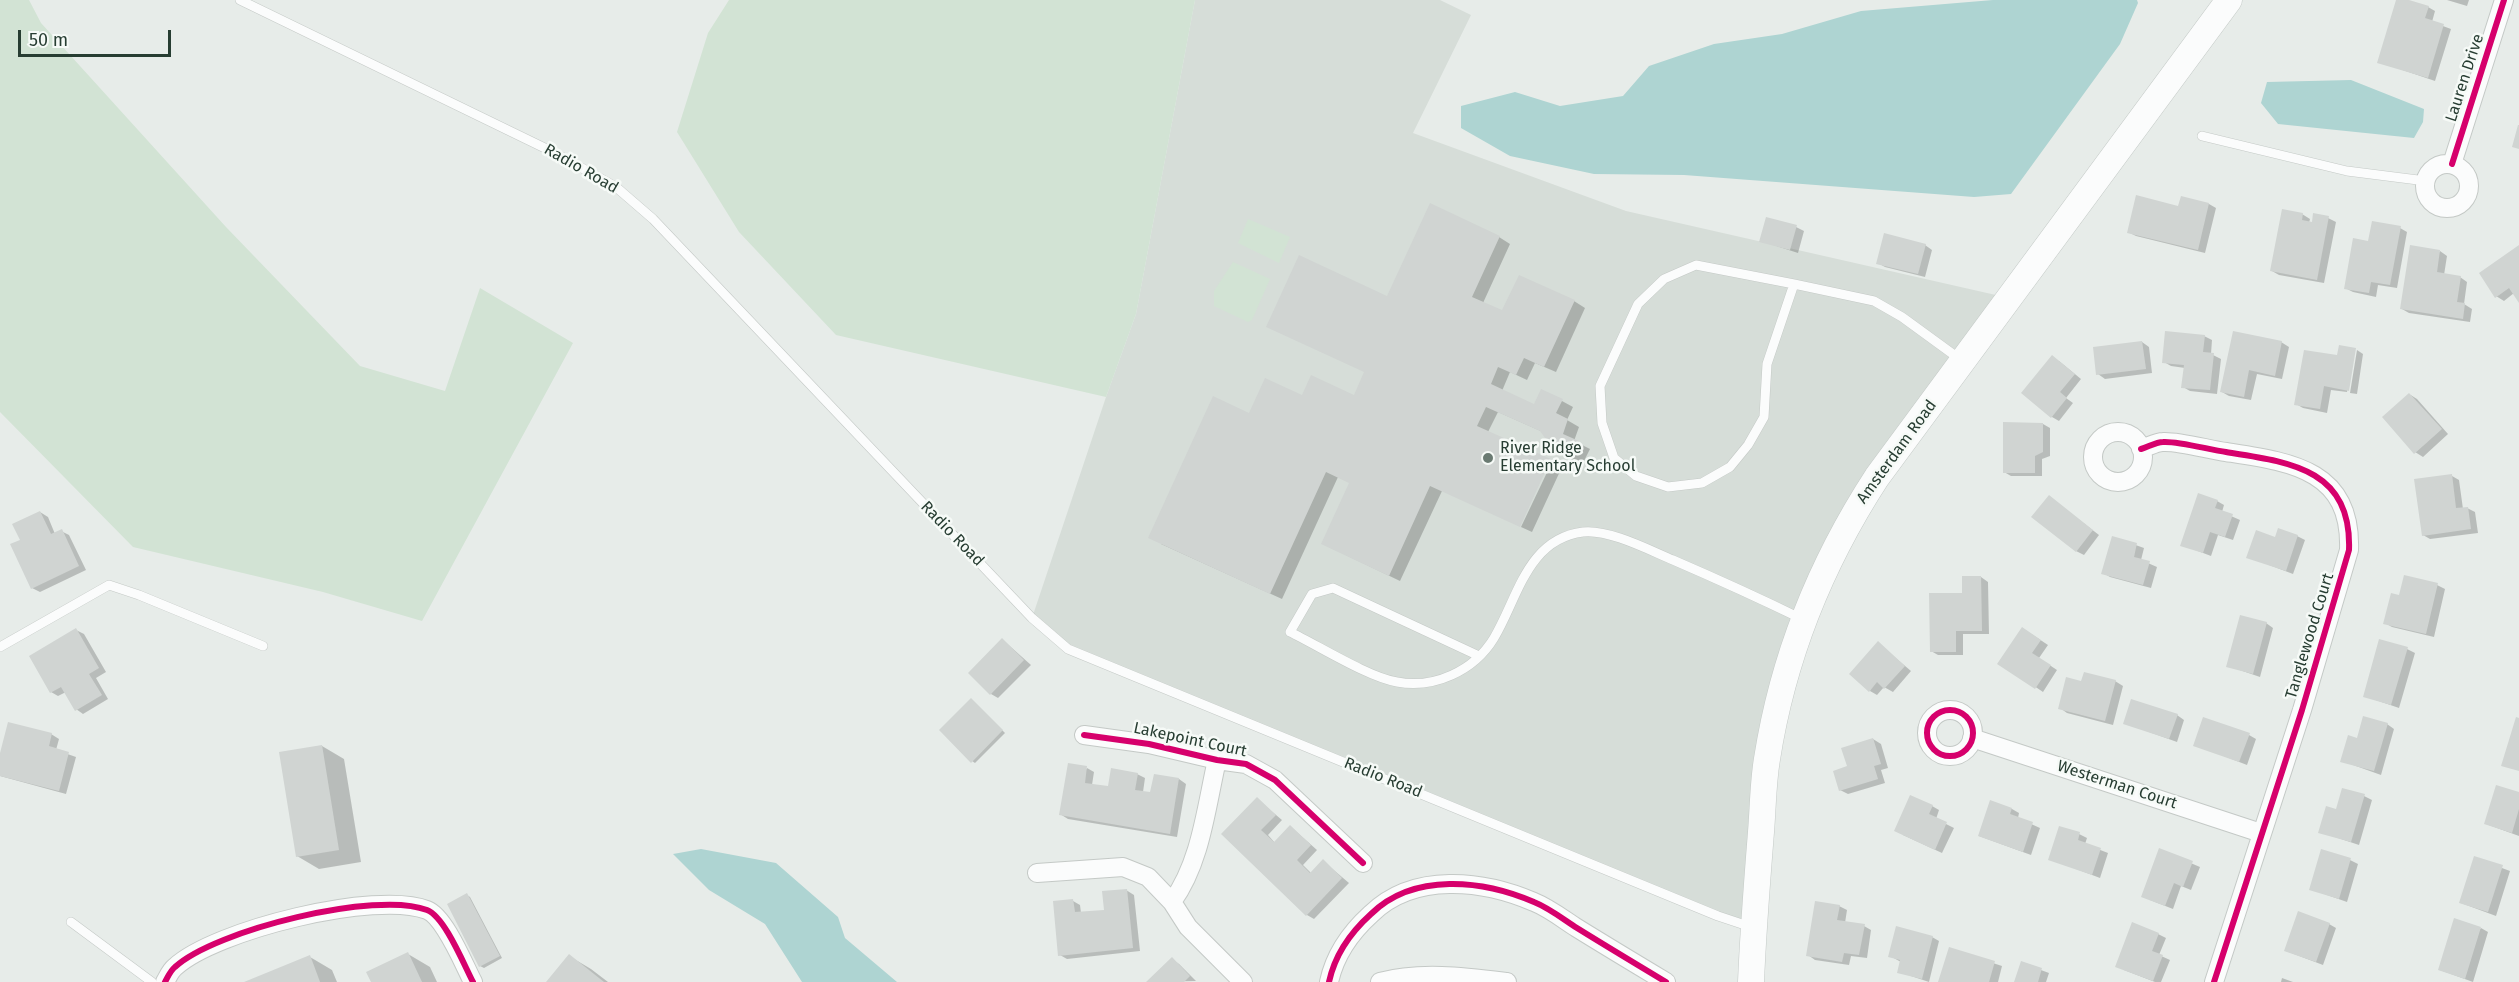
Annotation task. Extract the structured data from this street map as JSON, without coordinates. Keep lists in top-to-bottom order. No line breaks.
{"streets":{"main road":["Amsterdam Road"],"street":["Lauren Drive","Tanglewood Court","Lakepoint Court","Westerman Court"],"lane":["Radio Road"]},"crossings":[["Radio Road","Amsterdam Road"],["Tanglewood Court","Westerman Court"]],"places":["River Ridge Elementary School"],"scale_bar":"50 m"}
